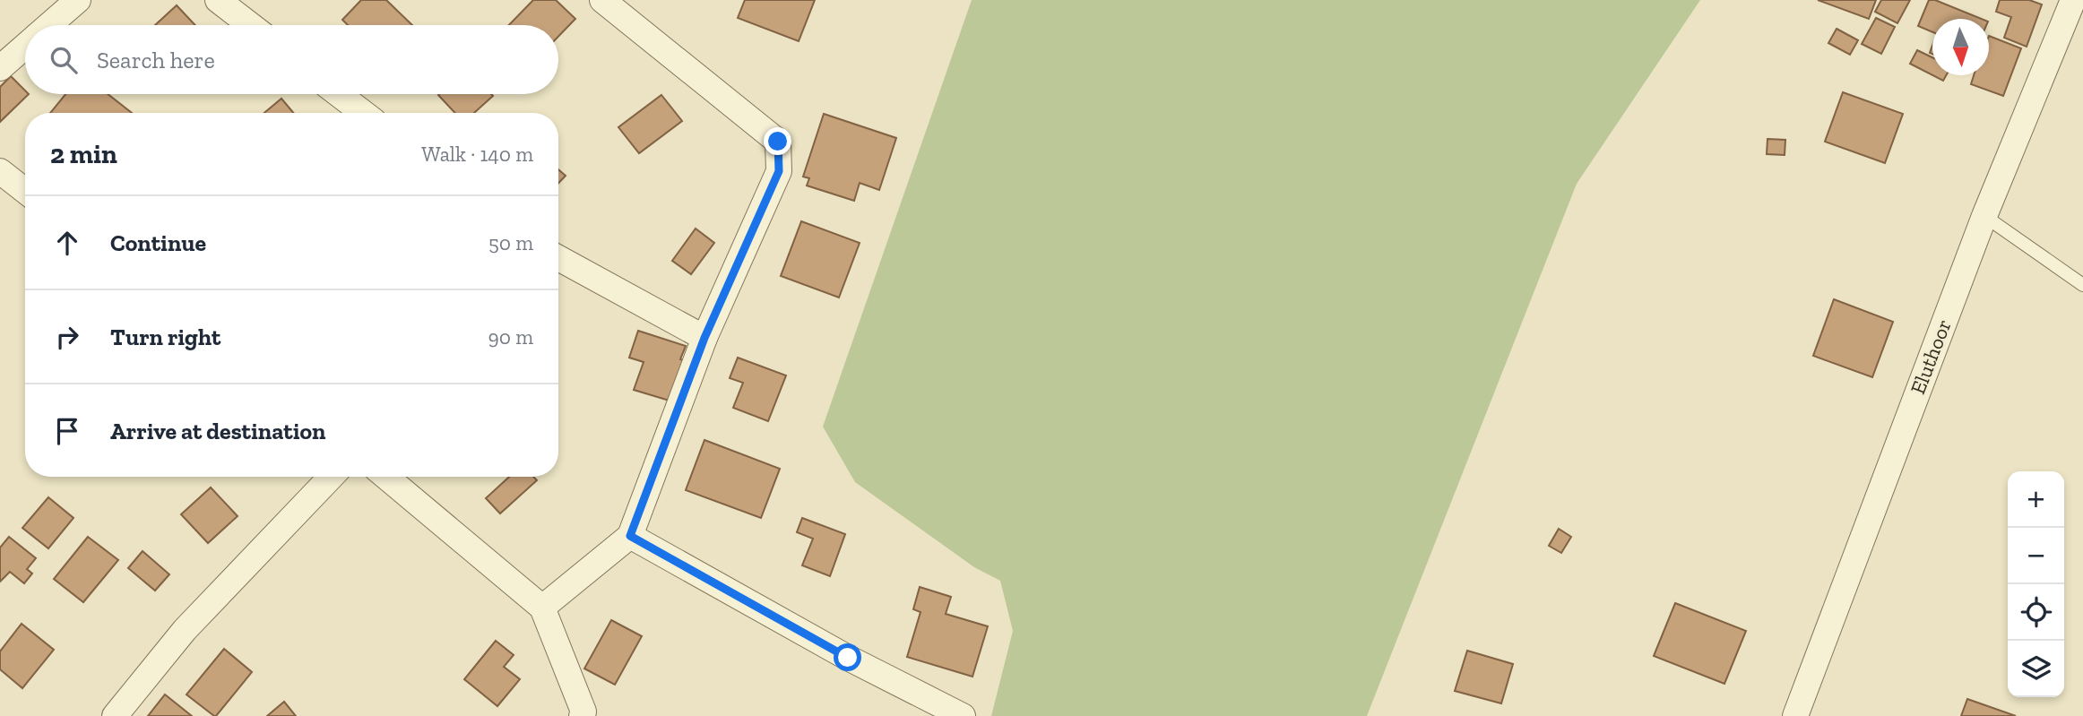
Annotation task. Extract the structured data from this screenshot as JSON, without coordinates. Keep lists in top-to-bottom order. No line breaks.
{"streets":{"street":["Eluthoor"]},"north":"bottom","page":{"search":"Search here","heading":["2 min","Walk · 140 m"],"list":[["Continue","50 m"],["Turn right","90 m"],"Arrive at destination"],"map_buttons":["+","−"]}}
